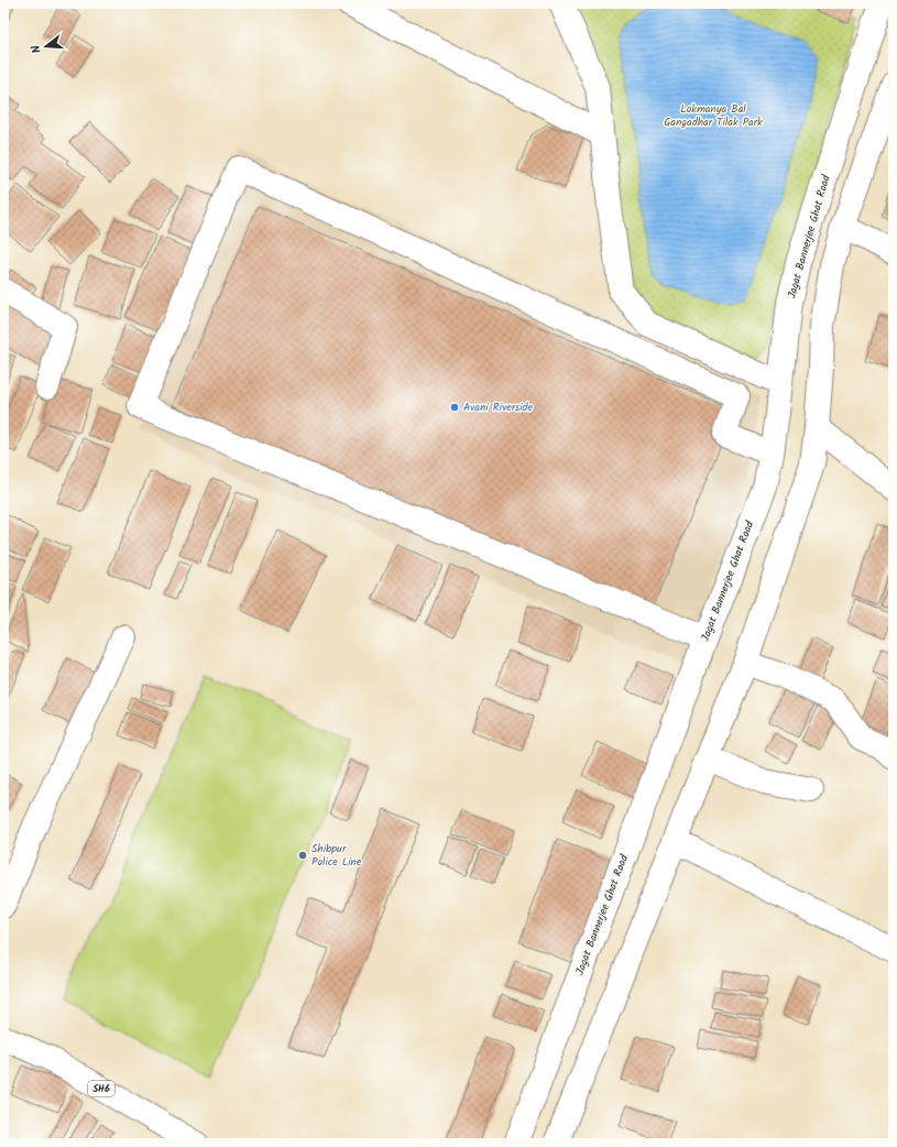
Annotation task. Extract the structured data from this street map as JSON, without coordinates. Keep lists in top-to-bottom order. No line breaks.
{"streets":{"main road":["Jagat Bannerjee Ghat Road","SH6"]},"parks":["Lokmanya Bal Gangadhar Tilak Park"],"places":["Avani Riverside","Shibpur Police Line"],"north":"left"}
